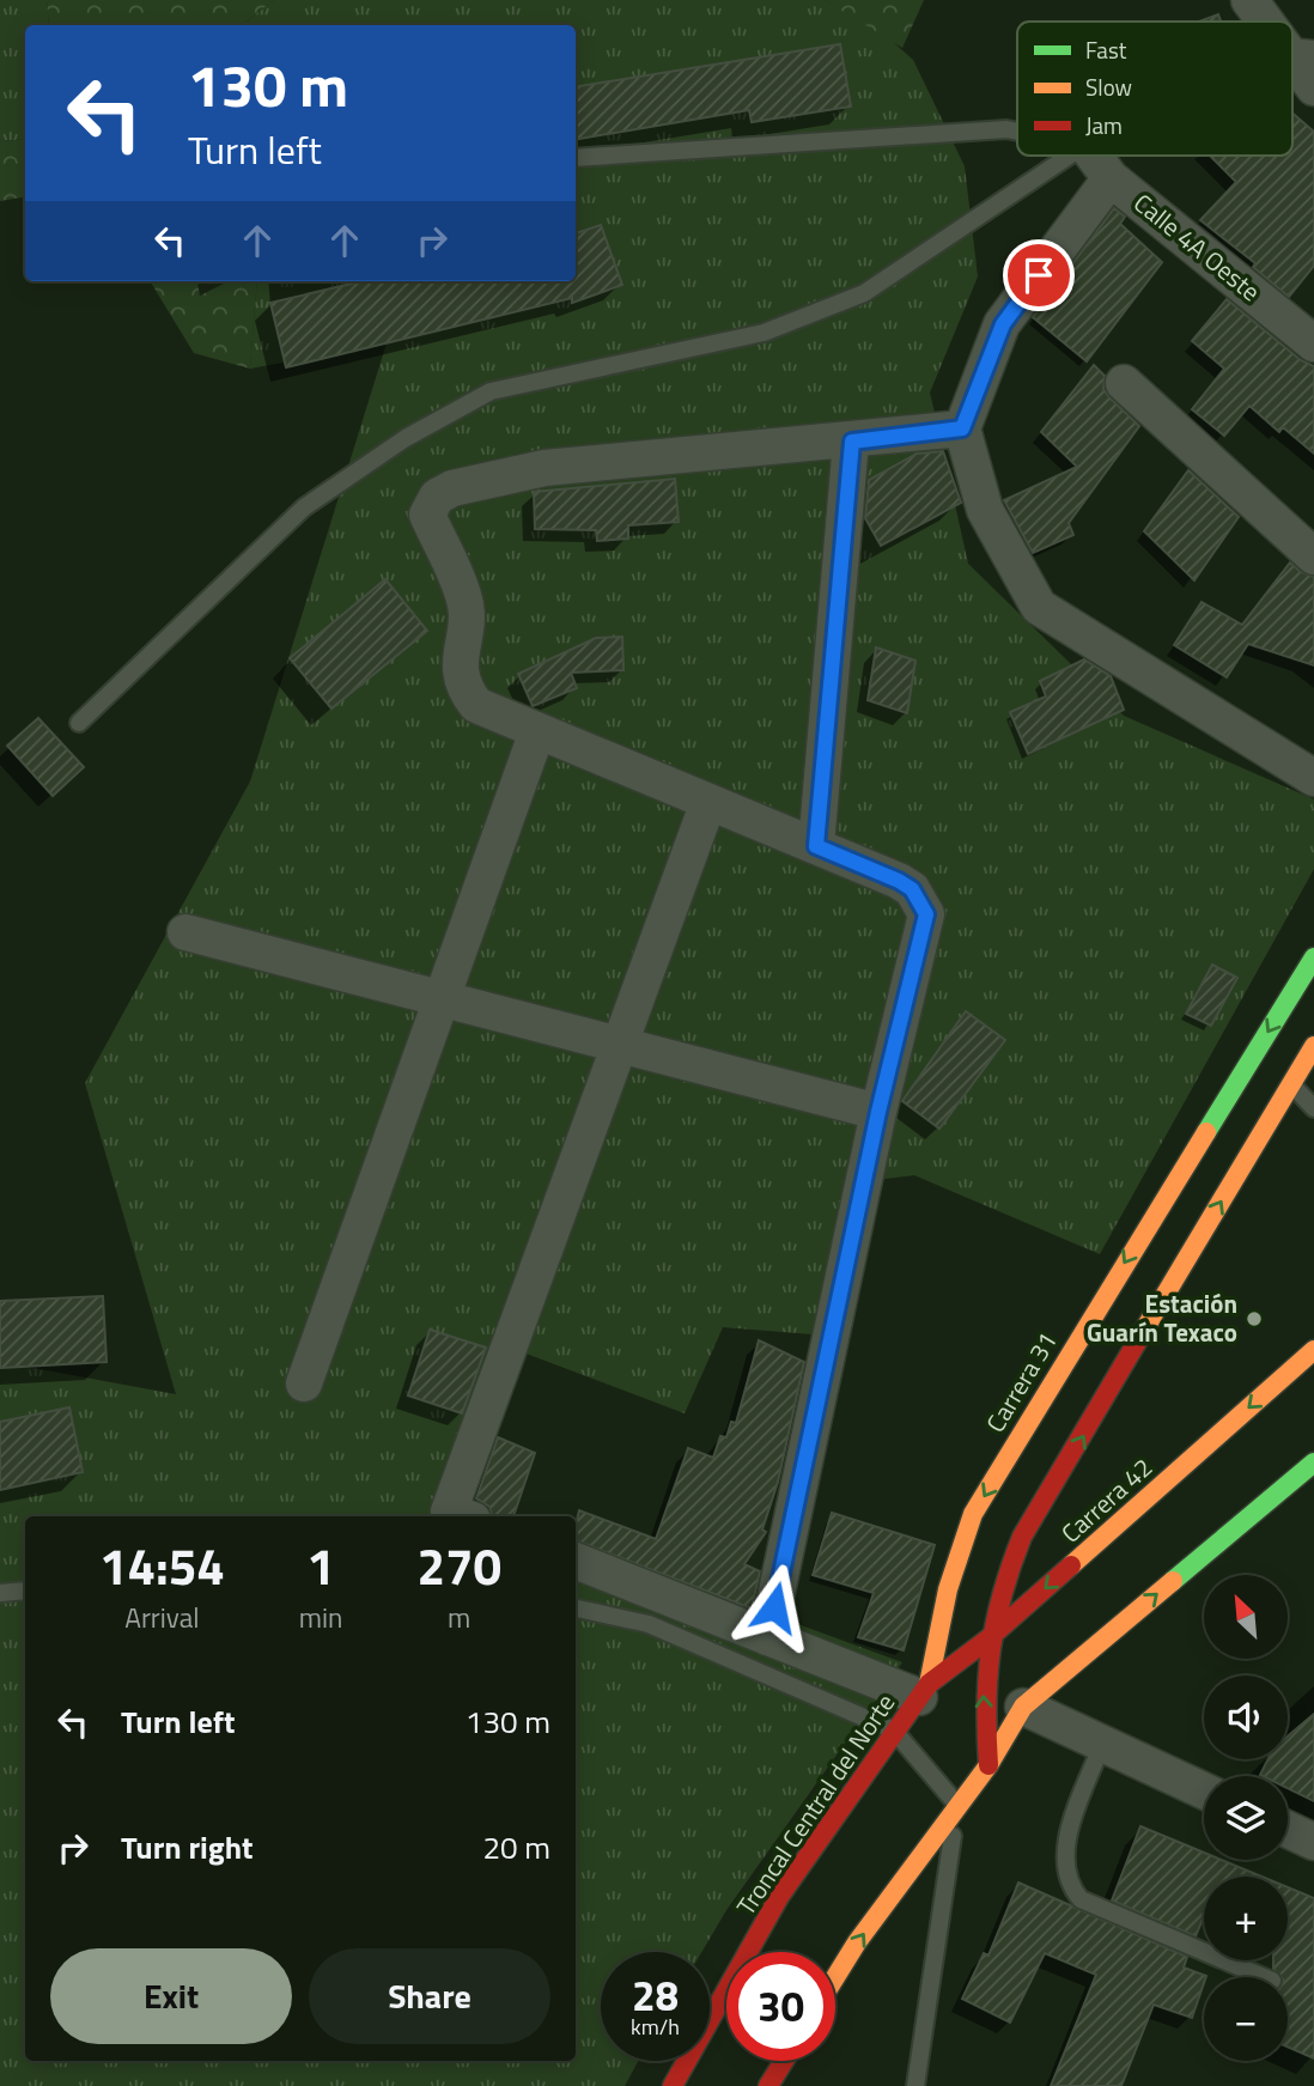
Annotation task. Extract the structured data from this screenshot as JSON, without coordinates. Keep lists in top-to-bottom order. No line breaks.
{"streets":{"highway":["Carrera 31","Carrera 42","Troncal Central del Norte"],"street":["Calle 4A Oeste"]},"crossings":[["Carrera 31","Carrera 42"],["Carrera 31","Troncal Central del Norte"],["Carrera 42","Troncal Central del Norte"]],"places":["Estación Guarín Texaco"],"legend":["Fast","Slow","Jam"],"north":"top left","page":{"turn":["130 m","Turn left"],"eta":["14:54","Arrival","1","min","270","m"],"map_buttons":["+","−"],"list":[{"name":"Turn left","value":"130 m"},{"name":"Turn right","value":"20 m"}],"buttons":["Exit","Share"],"speed":"28 km/h","limit":"30"}}
